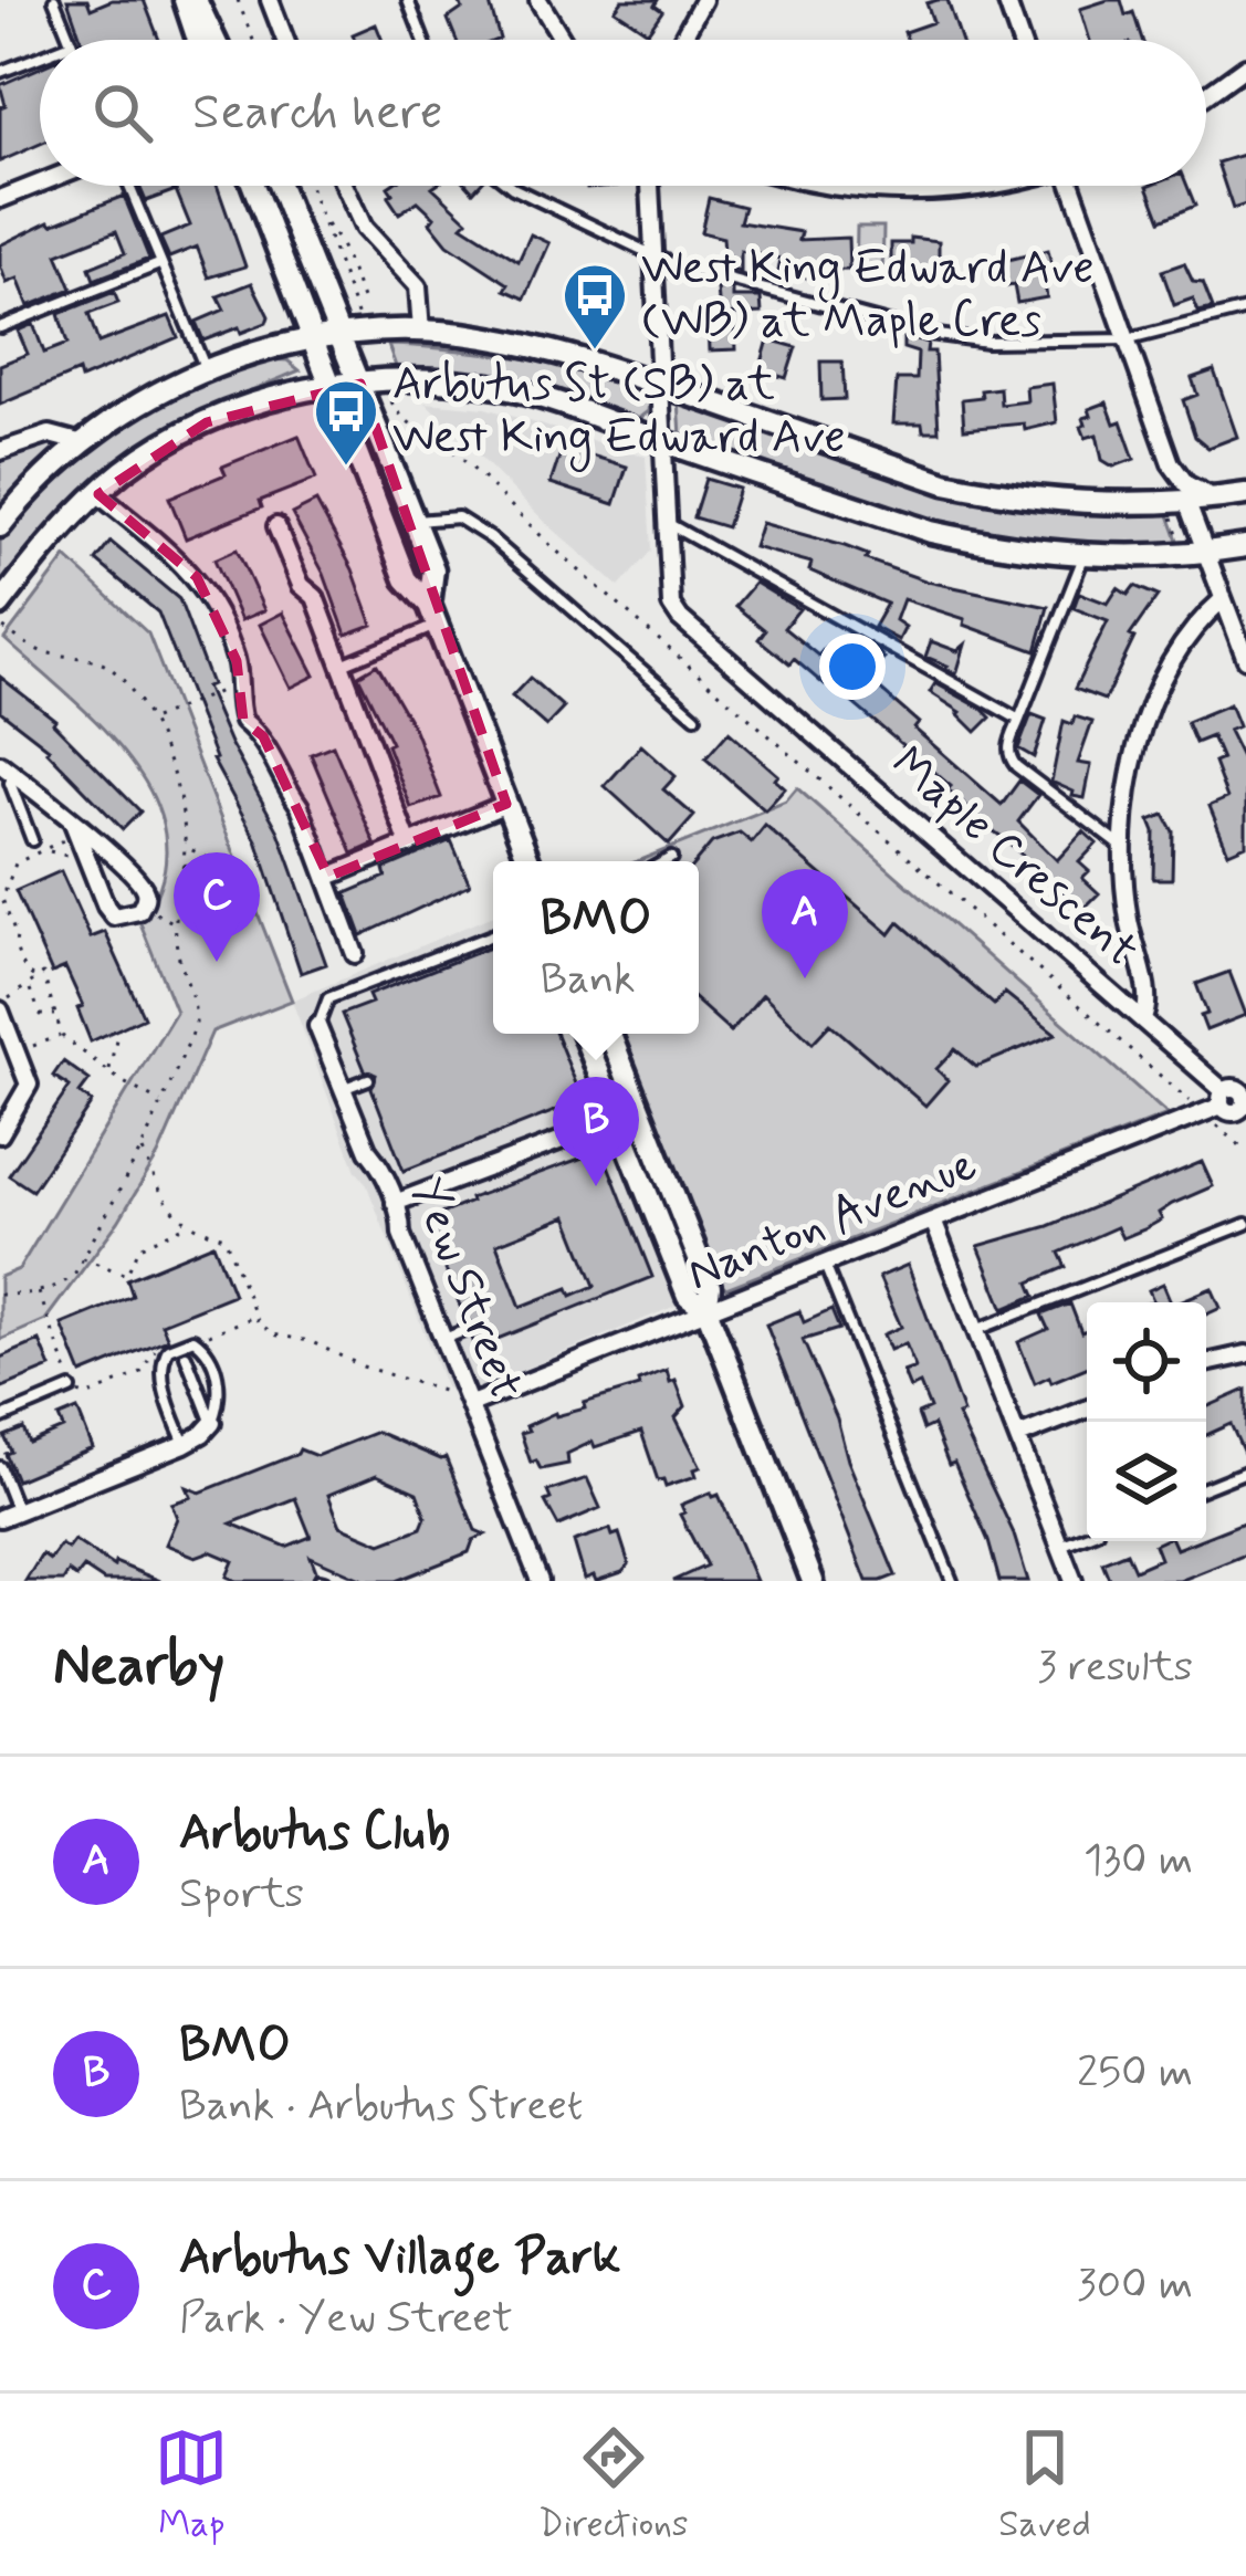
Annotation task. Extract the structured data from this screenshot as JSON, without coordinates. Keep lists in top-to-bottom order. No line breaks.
{"streets":{"street":["Maple Crescent","Nanton Avenue","Yew Street"]},"crossings":[["Maple Crescent","Nanton Avenue"],["Nanton Avenue","Yew Street"]],"places":{"bus stop":["West King Edward Ave (WB) at Maple Cres","Arbutus St (SB) at West King Edward Ave"]},"page":{"search":"Search here","pins":["C","A","B"],"popup":["BMO","Bank"],"heading":["Nearby","3 results"],"list":[{"mark":"A","name":"Arbutus Club","note":"Sports","value":"130 m"},{"mark":"B","name":"BMO","note":"Bank · Arbutus Street","value":"250 m"},{"mark":"C","name":"Arbutus Village Park","note":"Park · Yew Street","value":"300 m"}],"nav":["Map","Directions","Saved"]}}
